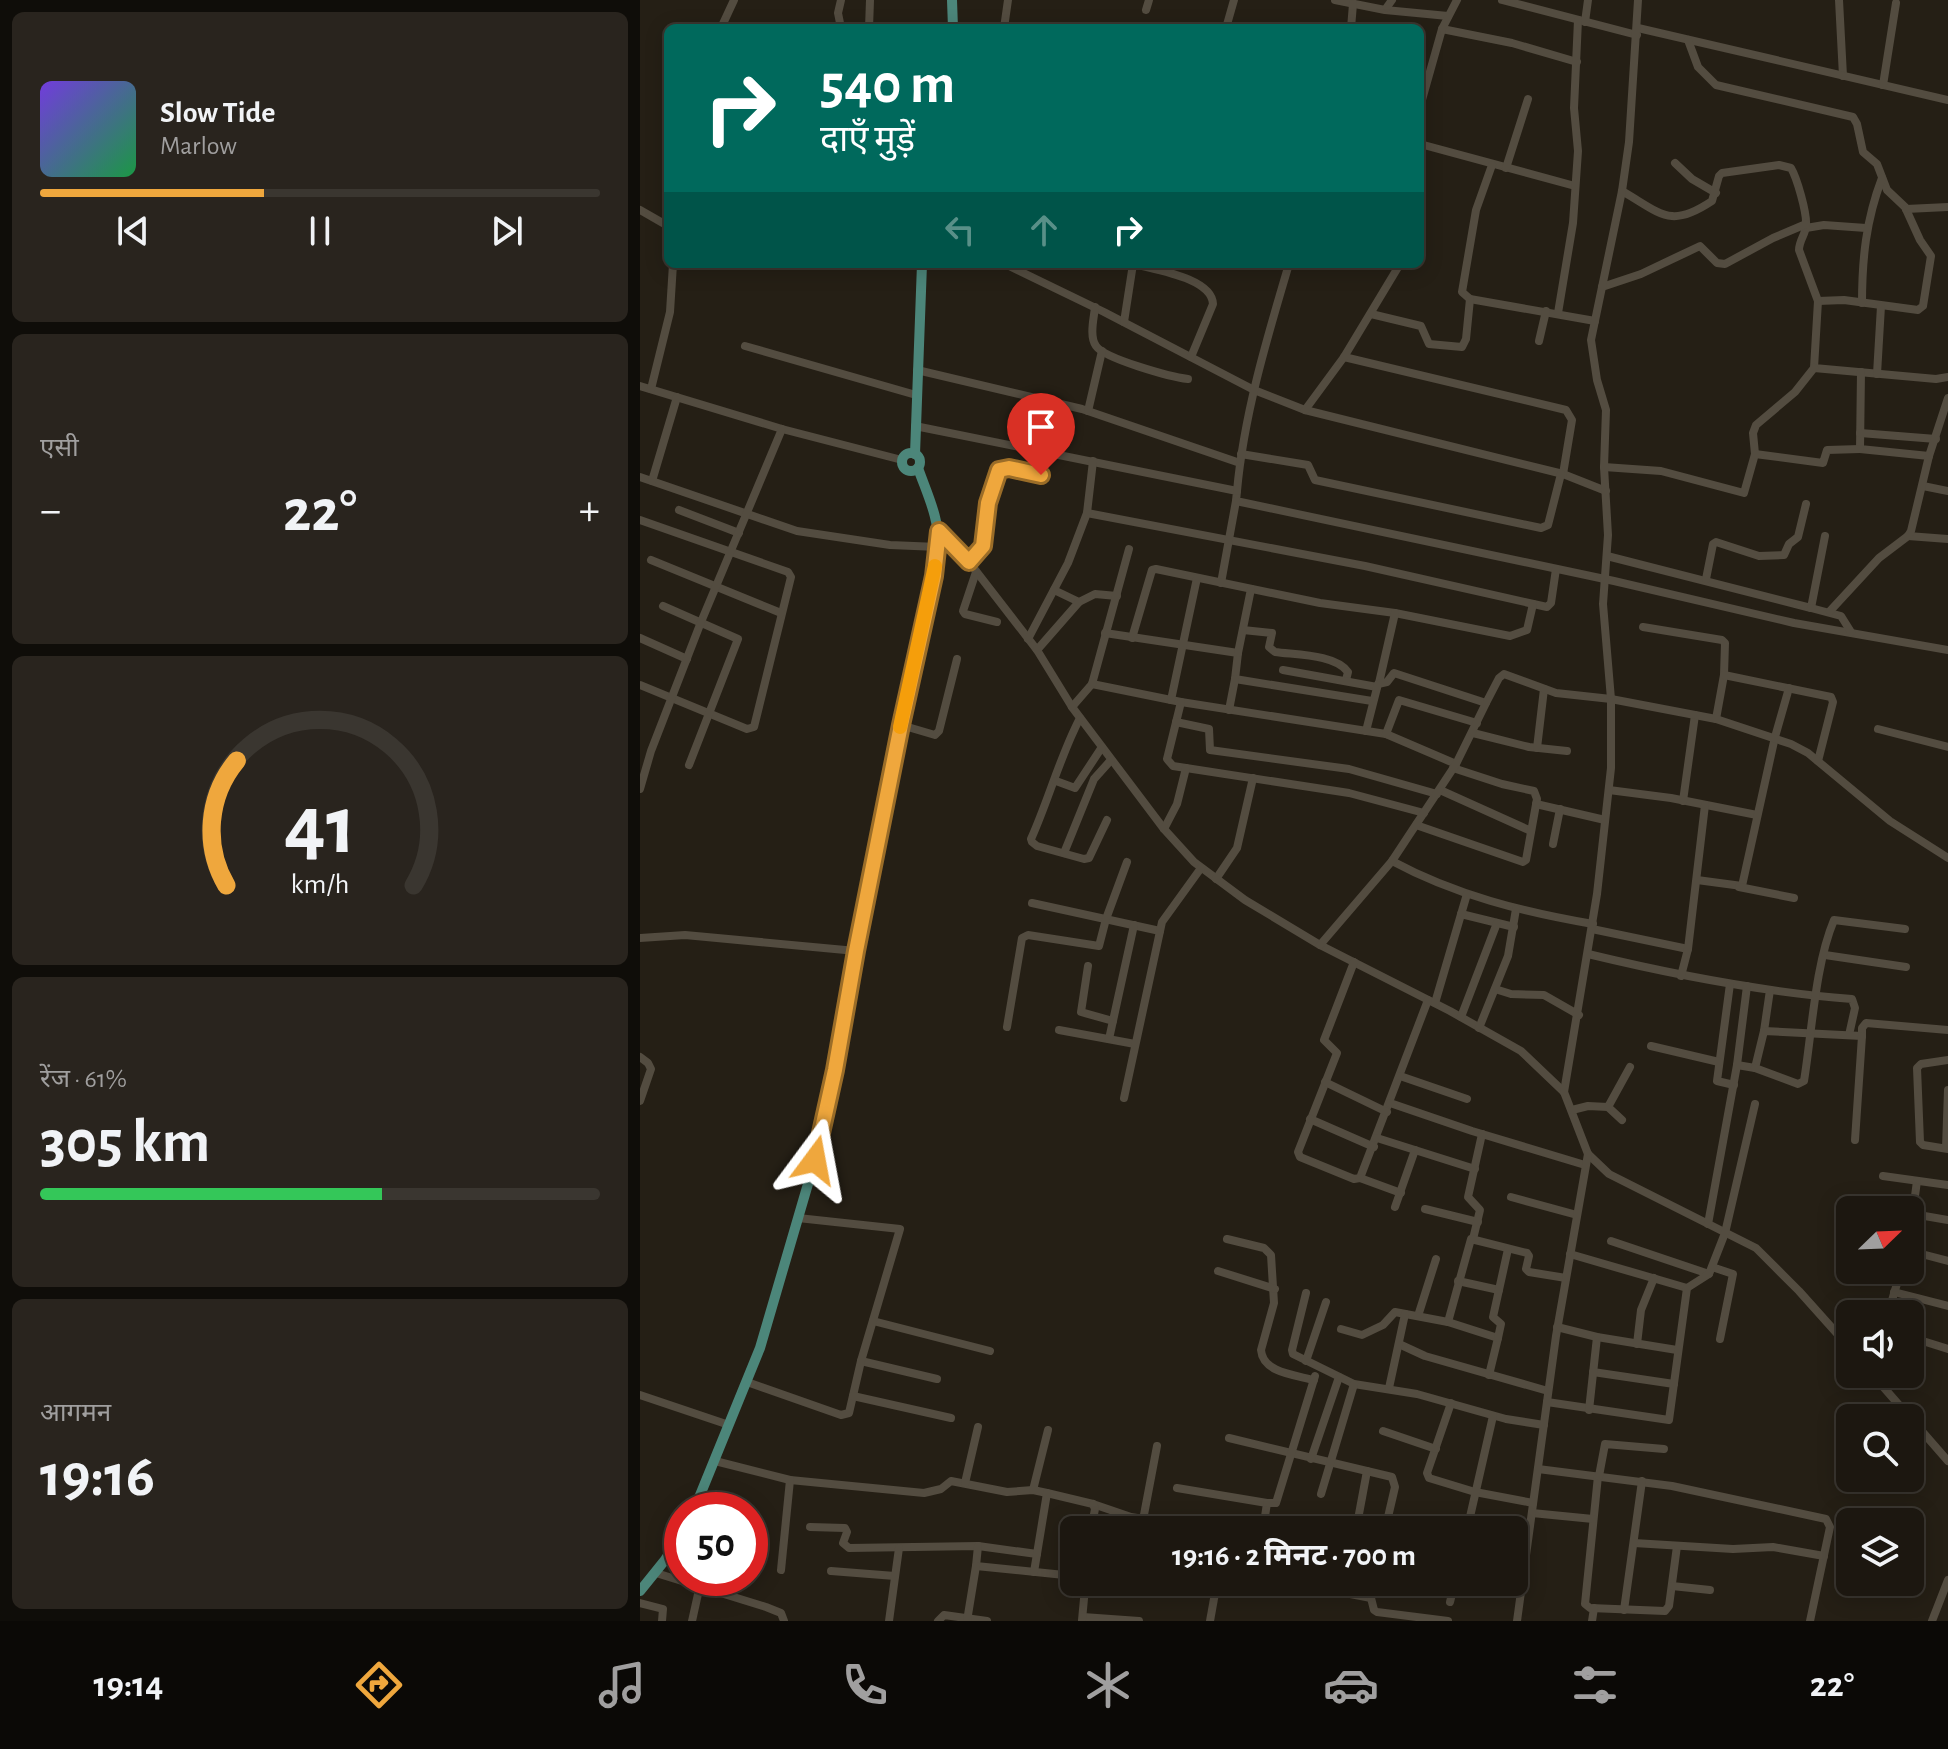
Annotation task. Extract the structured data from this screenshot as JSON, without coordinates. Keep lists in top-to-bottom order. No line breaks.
{"north":"top right","page":{"turn":["540 m","दाएँ मुड़ें"],"song":["Slow Tide","Marlow"],"tile":["एसी",["रेंज · 61%","305 km"],["आगमन","19:16"]],"heat":["−","22°","+"],"limit":"50","trip":"19:16 · 2 मिनट · 700 m","tabs":["19:14","22°"],"gauge":["41","km/h"]}}
